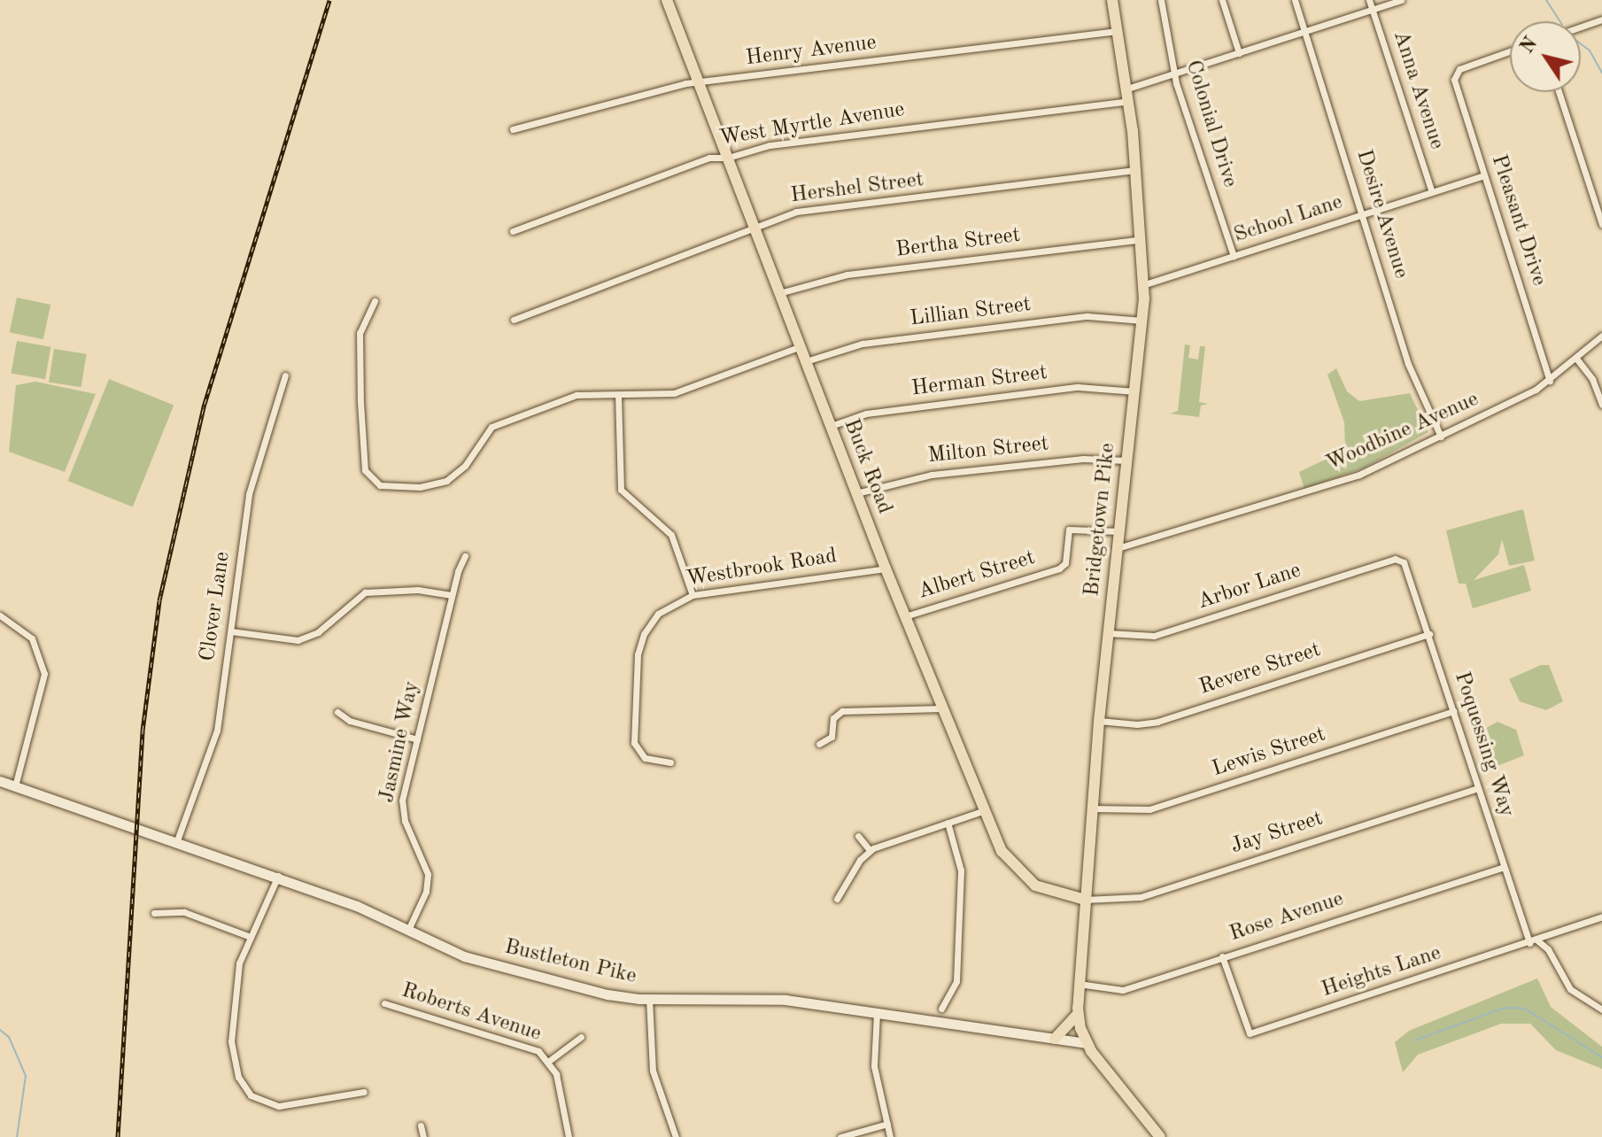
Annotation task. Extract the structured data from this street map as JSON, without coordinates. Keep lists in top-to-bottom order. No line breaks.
{"streets":{"main road":["Buck Road","Bridgetown Pike","Bustleton Pike"],"street":["Henry Avenue","Anna Avenue","Colonial Drive","West Myrtle Avenue","Hershel Street","Desire Avenue","School Lane","Pleasant Drive","Bertha Street","Lillian Street","Herman Street","Woodbine Avenue","Milton Street","Westbrook Road","Albert Street","Arbor Lane","Clover Lane","Revere Street","Jasmine Way","Poquessing Way","Lewis Street","Jay Street","Rose Avenue","Heights Lane","Roberts Avenue"]},"crossings":[["Henry Avenue","Buck Road"],["Henry Avenue","Bridgetown Pike"],["Anna Avenue","School Lane"],["Colonial Drive","School Lane"],["West Myrtle Avenue","Buck Road"],["West Myrtle Avenue","Bridgetown Pike"],["Hershel Street","Buck Road"],["Hershel Street","Bridgetown Pike"],["Desire Avenue","School Lane"],["Desire Avenue","Woodbine Avenue"],["School Lane","Pleasant Drive"],["School Lane","Bridgetown Pike"],["Pleasant Drive","Woodbine Avenue"],["Bertha Street","Buck Road"],["Bertha Street","Bridgetown Pike"],["Lillian Street","Buck Road"],["Lillian Street","Bridgetown Pike"],["Herman Street","Buck Road"],["Herman Street","Bridgetown Pike"],["Woodbine Avenue","Bridgetown Pike"],["Milton Street","Buck Road"],["Milton Street","Bridgetown Pike"],["Buck Road","Bridgetown Pike"],["Buck Road","Westbrook Road"],["Buck Road","Albert Street"],["Buck Road","Jay Street"],["Bridgetown Pike","Albert Street"],["Bridgetown Pike","Arbor Lane"],["Bridgetown Pike","Revere Street"],["Bridgetown Pike","Lewis Street"],["Bridgetown Pike","Jay Street"],["Bridgetown Pike","Rose Avenue"],["Bridgetown Pike","Bustleton Pike"],["Arbor Lane","Poquessing Way"],["Clover Lane","Bustleton Pike"],["Revere Street","Poquessing Way"],["Jasmine Way","Bustleton Pike"],["Poquessing Way","Lewis Street"],["Poquessing Way","Jay Street"],["Poquessing Way","Rose Avenue"],["Poquessing Way","Heights Lane"],["Rose Avenue","Heights Lane"]],"north":"top left"}
